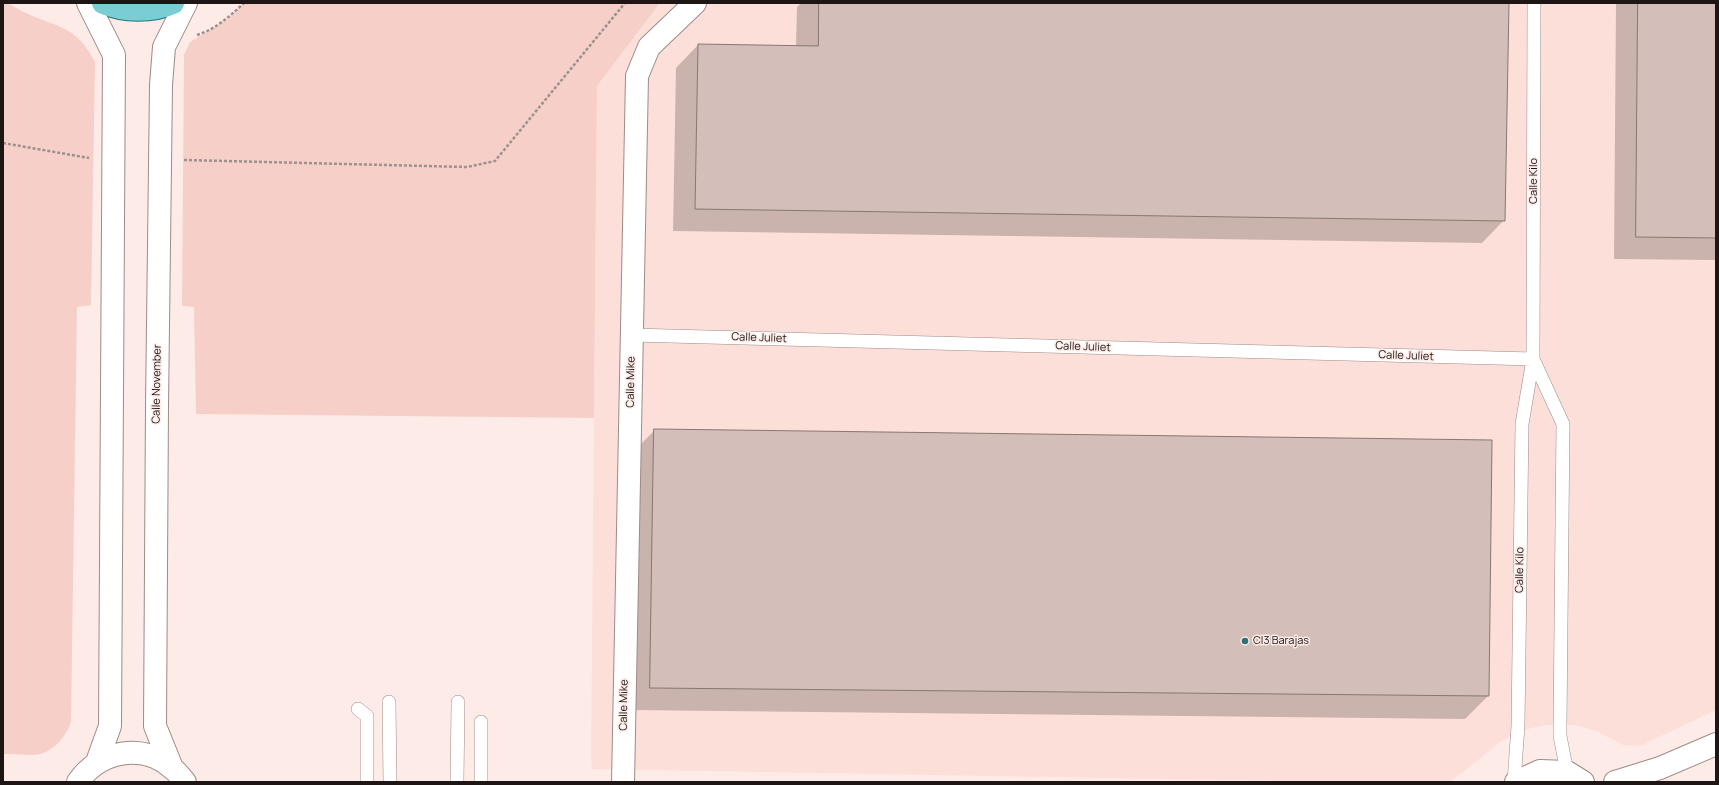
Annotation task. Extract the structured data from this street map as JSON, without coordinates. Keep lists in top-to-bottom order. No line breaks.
{"streets":{"street":["Calle Mike","Calle November"],"lane":["Calle Kilo","Calle Juliet"]},"crossings":[["Calle Kilo","Calle Juliet"],["Calle Juliet","Calle Mike"]],"places":["CI3 Barajas"]}
